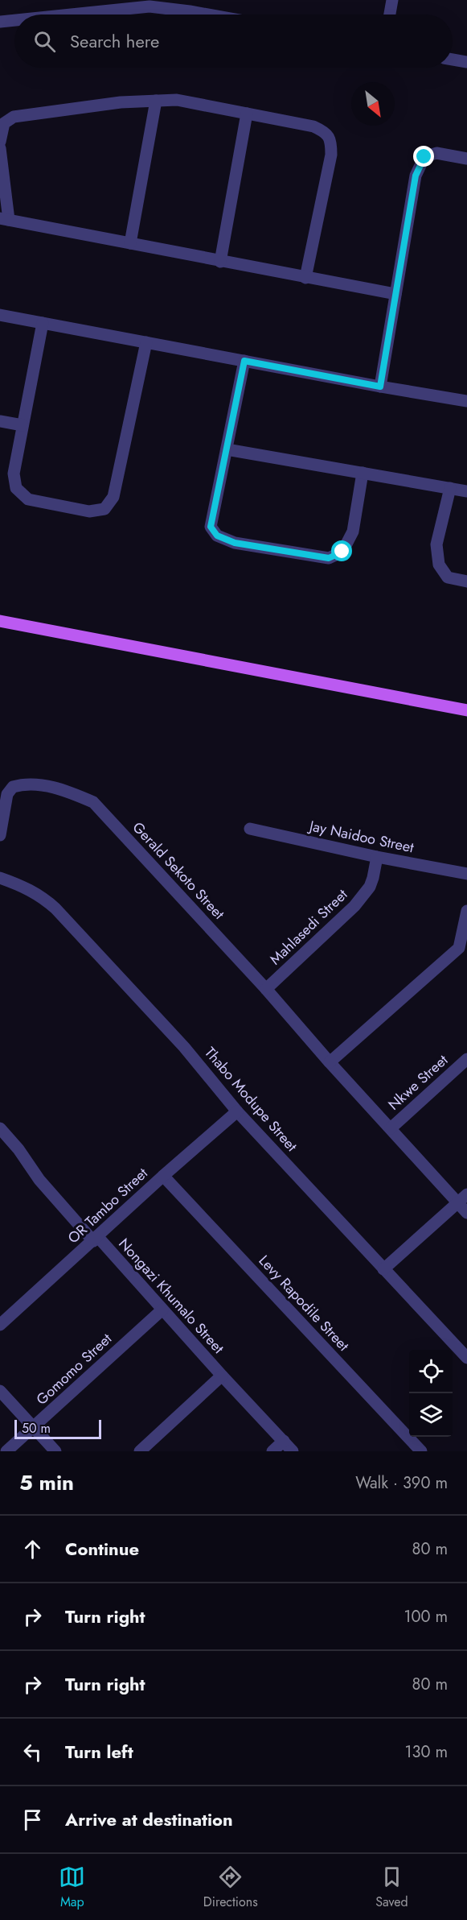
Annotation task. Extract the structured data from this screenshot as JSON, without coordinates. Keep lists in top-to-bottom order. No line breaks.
{"streets":{"street":["Jay Naidoo Street","Gerald Sekoto Street","Mahlasedi Street","Nkwe Street","Thabo Modupe Street","OR Tambo Street","Nongazi Khumalo Street","Levy Rapodile Street","Gomomo Street"]},"crossings":[["Jay Naidoo Street","Mahlasedi Street"],["Gerald Sekoto Street","Mahlasedi Street"],["Gerald Sekoto Street","Nkwe Street"],["Thabo Modupe Street","OR Tambo Street"],["OR Tambo Street","Nongazi Khumalo Street"],["OR Tambo Street","Levy Rapodile Street"],["Nongazi Khumalo Street","Gomomo Street"]],"scale_bar":"50 m","north":"bottom right","page":{"search":"Search here","scale":"50 m","heading":["5 min","Walk · 390 m"],"list":[["Continue","80 m"],["Turn right","100 m"],["Turn right","80 m"],["Turn left","130 m"],"Arrive at destination"],"nav":["Map","Directions","Saved"]}}
